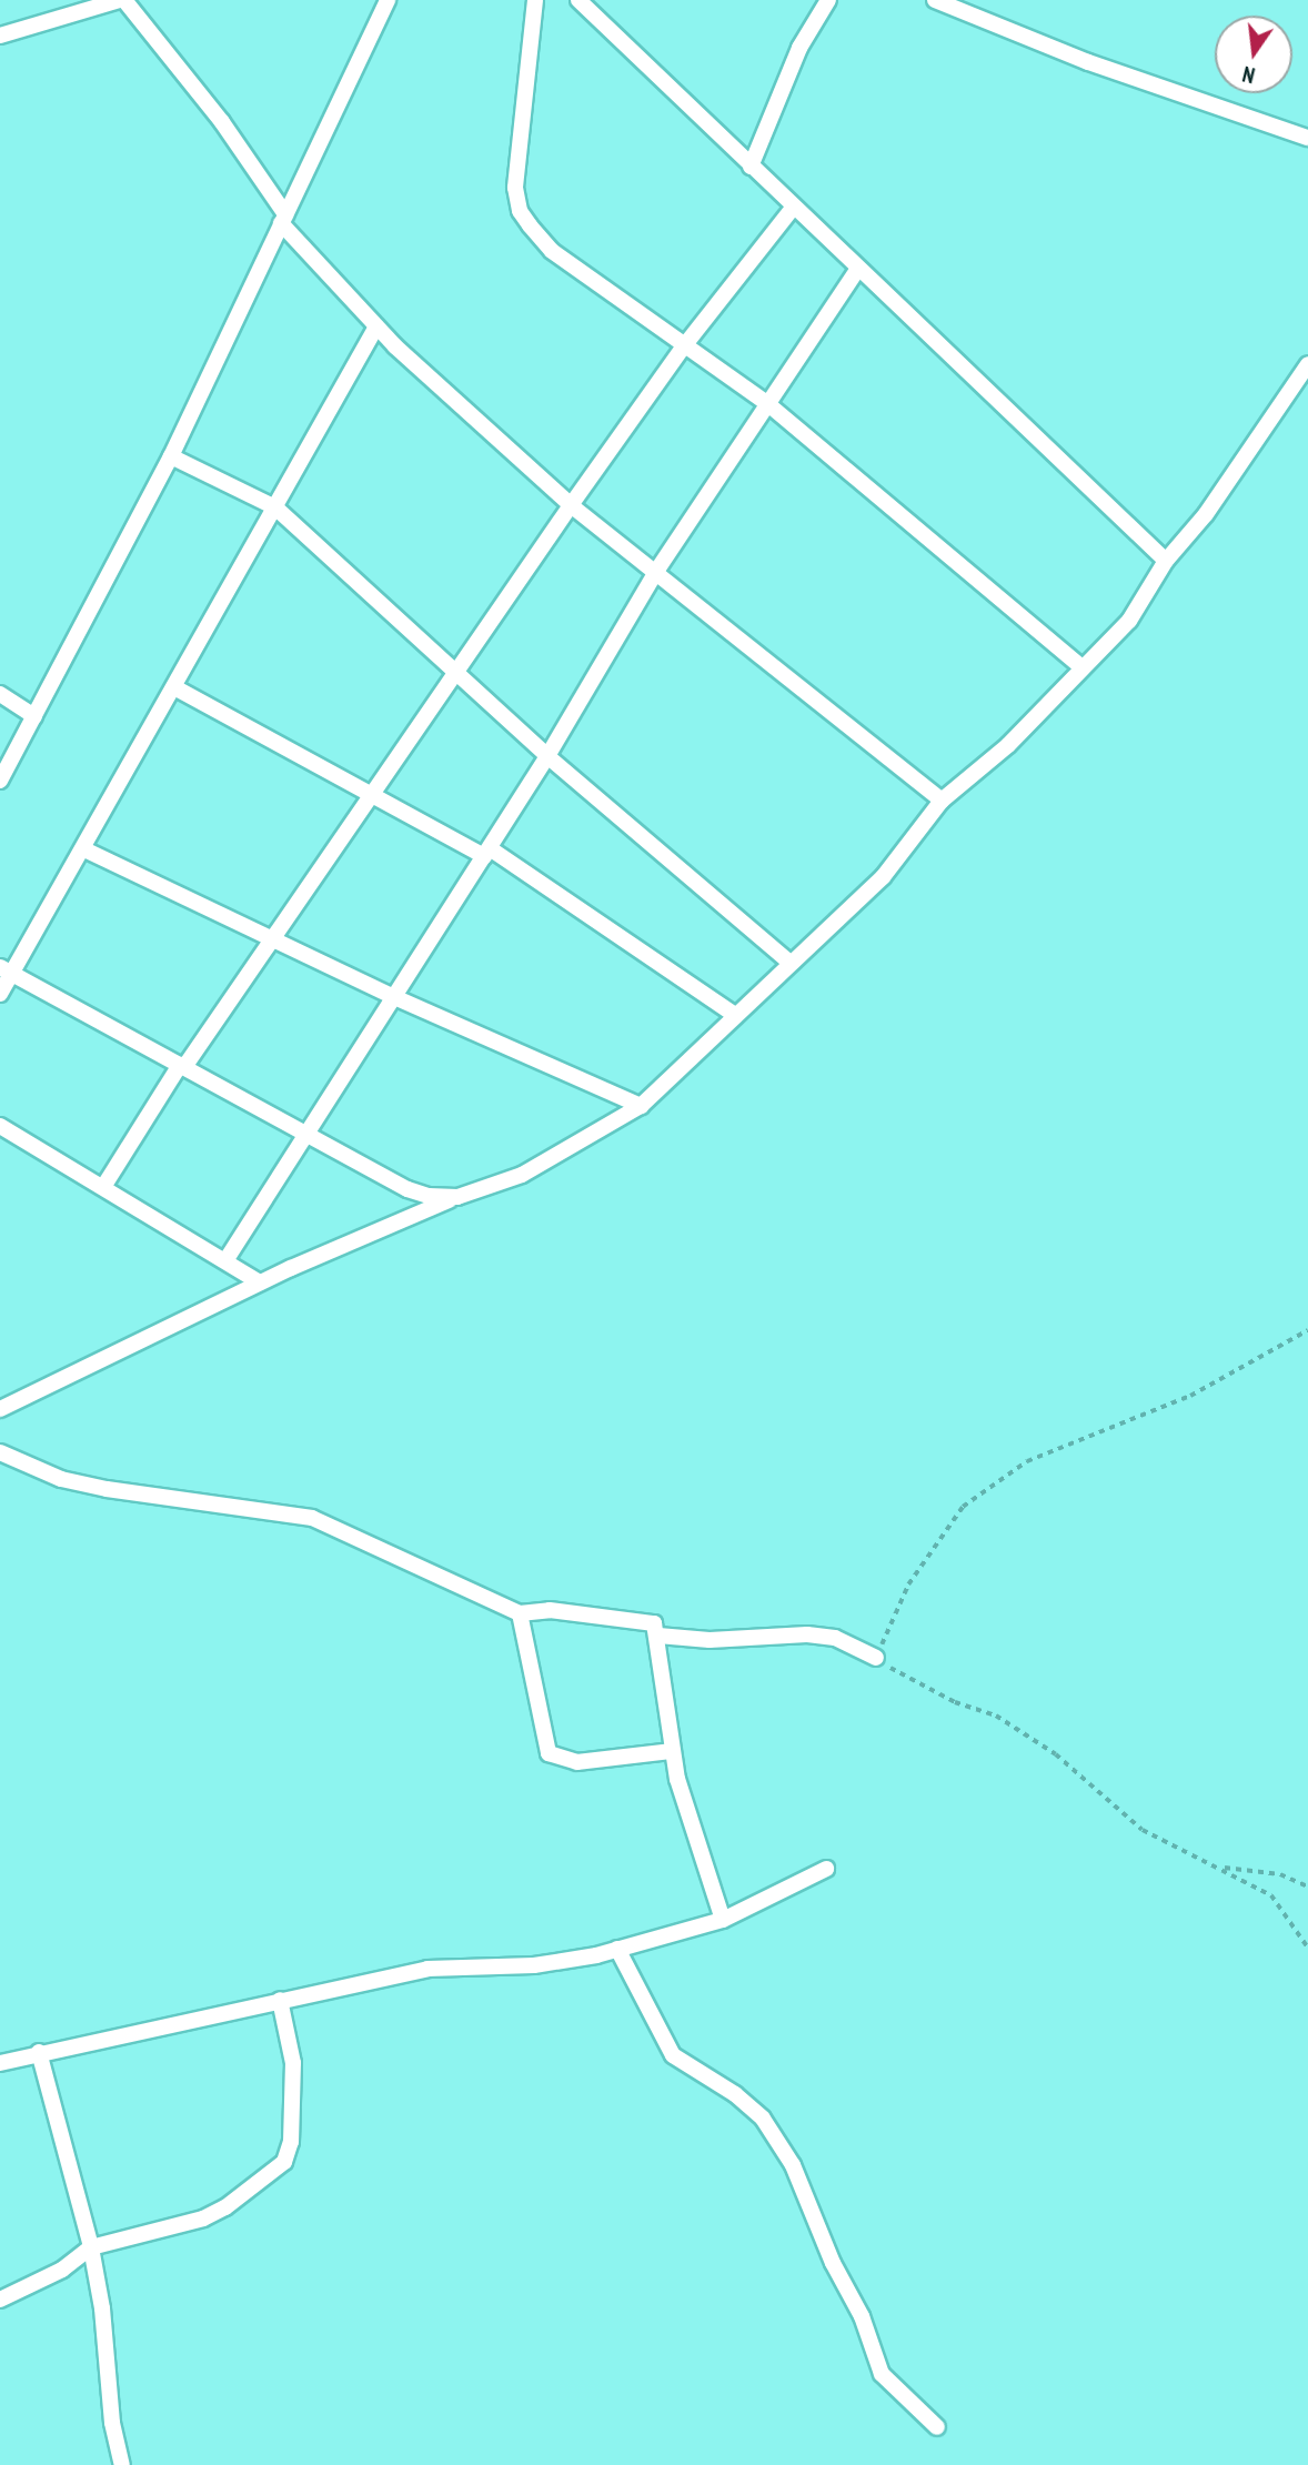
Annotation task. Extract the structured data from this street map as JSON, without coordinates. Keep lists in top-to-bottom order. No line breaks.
{"north":"bottom"}
